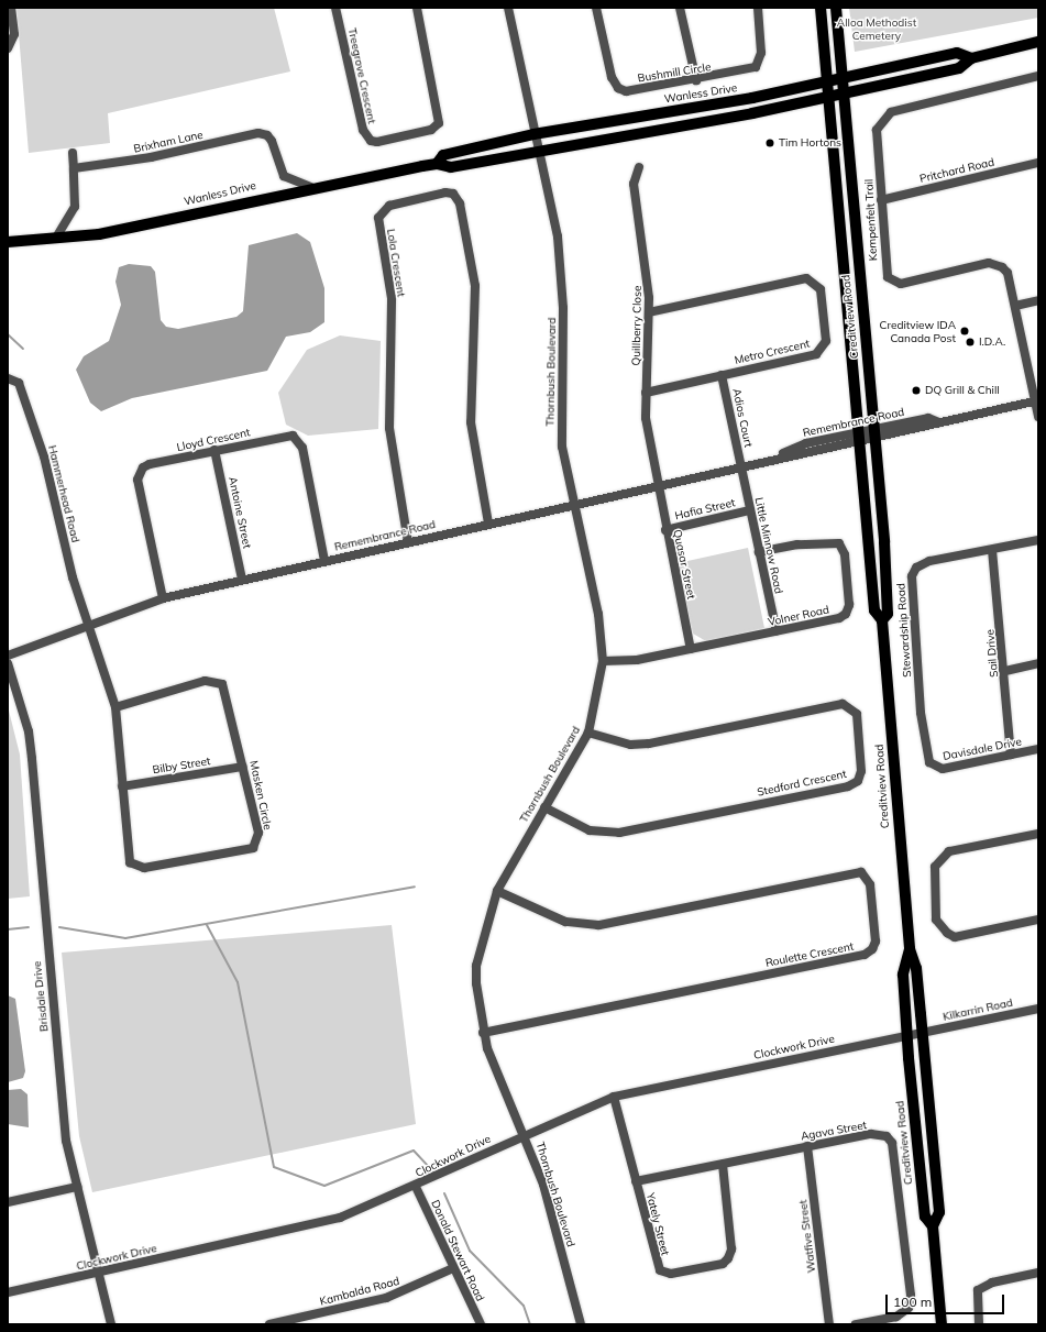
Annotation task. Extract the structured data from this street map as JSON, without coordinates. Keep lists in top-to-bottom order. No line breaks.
{"streets":{"main road":["Wanless Drive","Creditview Road"],"street":["Bushmill Circle","Treegrove Crescent","Brixham Lane","Pritchard Road","Kempenfelt Trail","Lola Crescent","Quillberry Close","Metro Crescent","Thornbush Boulevard","Adios Court","Remembrance Road","Lloyd Crescent","Hammerhead Road","Hafia Street","Antoine Street","Little Minnow Road","Quasar Street","Volner Road","Stewardship Road","Sail Drive","Davisdale Drive","Bilby Street","Stedford Crescent","Masken Circle","Roulette Crescent","Brisdale Drive","Kilkarrin Road","Clockwork Drive","Agava Street","Yately Street","Watfive Street","Donald Stewart Road","Kambalda Road"]},"crossings":[["Wanless Drive","Brixham Lane"],["Wanless Drive","Creditview Road"],["Wanless Drive","Thornbush Boulevard"],["Pritchard Road","Kempenfelt Trail"],["Kempenfelt Trail","Remembrance Road"],["Lola Crescent","Remembrance Road"],["Creditview Road","Remembrance Road"],["Creditview Road","Kilkarrin Road"],["Creditview Road","Clockwork Drive"],["Quillberry Close","Metro Crescent"],["Quillberry Close","Remembrance Road"],["Quillberry Close","Quasar Street"],["Metro Crescent","Adios Court"],["Thornbush Boulevard","Remembrance Road"],["Thornbush Boulevard","Volner Road"],["Thornbush Boulevard","Stedford Crescent"],["Thornbush Boulevard","Roulette Crescent"],["Thornbush Boulevard","Clockwork Drive"],["Adios Court","Remembrance Road"],["Adios Court","Little Minnow Road"],["Remembrance Road","Lloyd Crescent"],["Remembrance Road","Hammerhead Road"],["Remembrance Road","Antoine Street"],["Remembrance Road","Little Minnow Road"],["Remembrance Road","Quasar Street"],["Remembrance Road","Masken Circle"],["Lloyd Crescent","Antoine Street"],["Hammerhead Road","Masken Circle"],["Hafia Street","Little Minnow Road"],["Hafia Street","Quasar Street"],["Little Minnow Road","Volner Road"],["Quasar Street","Volner Road"],["Stewardship Road","Sail Drive"],["Stewardship Road","Davisdale Drive"],["Sail Drive","Davisdale Drive"],["Bilby Street","Masken Circle"],["Brisdale Drive","Clockwork Drive"],["Kilkarrin Road","Clockwork Drive"],["Clockwork Drive","Yately Street"],["Clockwork Drive","Donald Stewart Road"],["Agava Street","Yately Street"],["Agava Street","Watfive Street"],["Donald Stewart Road","Kambalda Road"]],"parks":["Alloa Methodist Cemetery"],"places":["Tim Hortons","Creditview IDA Canada Post","I.D.A.","DQ Grill & Chill"],"scale_bar":"100 m"}
